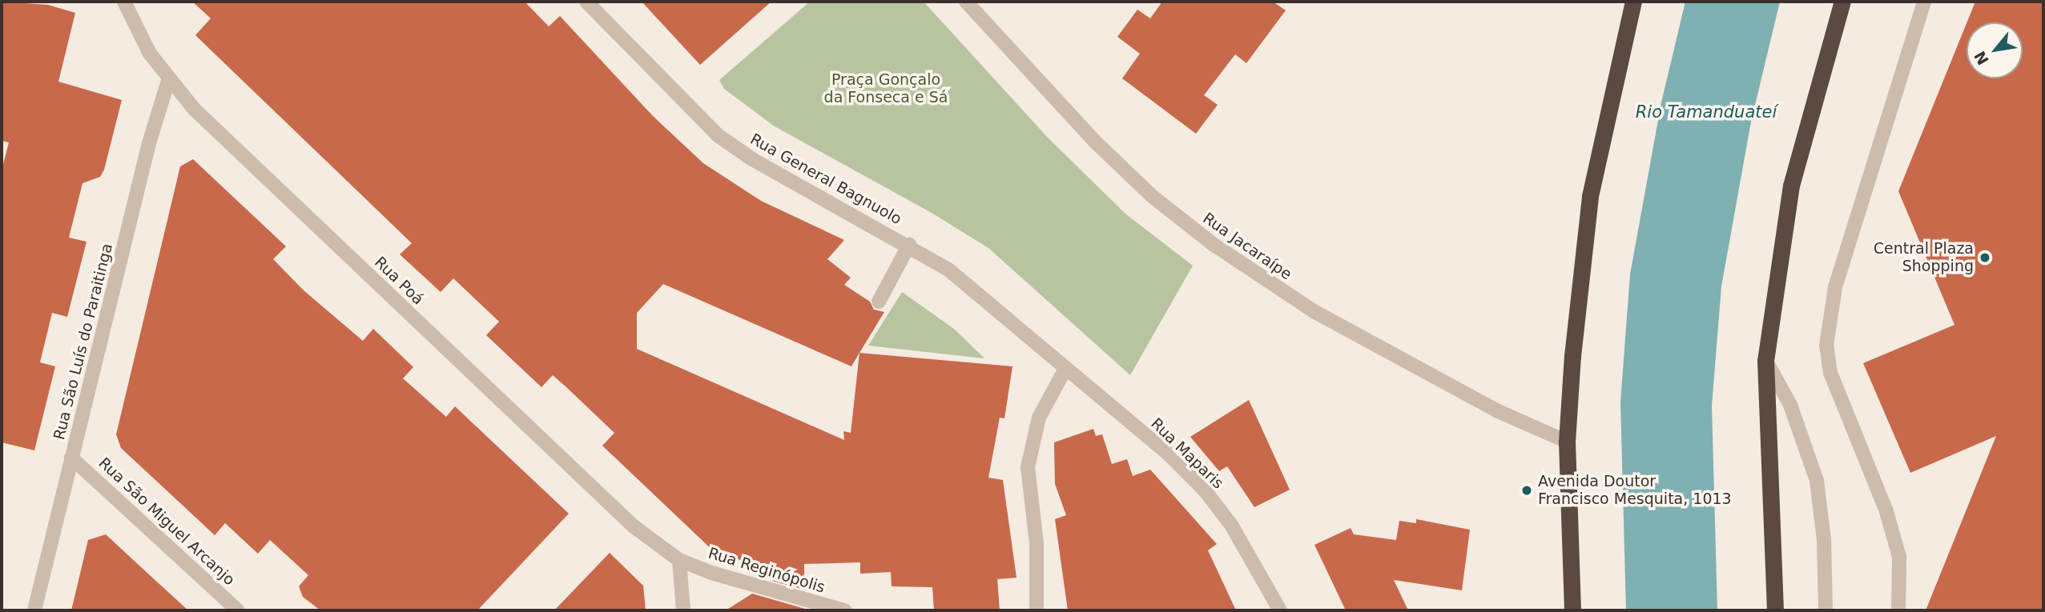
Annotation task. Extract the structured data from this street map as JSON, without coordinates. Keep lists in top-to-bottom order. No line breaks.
{"streets":{"street":["Rua General Bagnuolo","Rua Jacaraípe","Rua Poá","Rua São Luís do Paraitinga","Rua Maparis","Rua São Miguel Arcanjo","Rua Reginópolis"]},"crossings":[["Rua General Bagnuolo","Rua Maparis"],["Rua Poá","Rua São Luís do Paraitinga"],["Rua Poá","Rua Reginópolis"],["Rua São Luís do Paraitinga","Rua São Miguel Arcanjo"]],"water":["Rio Tamanduateí"],"parks":["Praça Gonçalo da Fonseca e Sá"],"places":["Central Plaza Shopping","Avenida Doutor Francisco Mesquita, 1013"],"north":"bottom left"}
